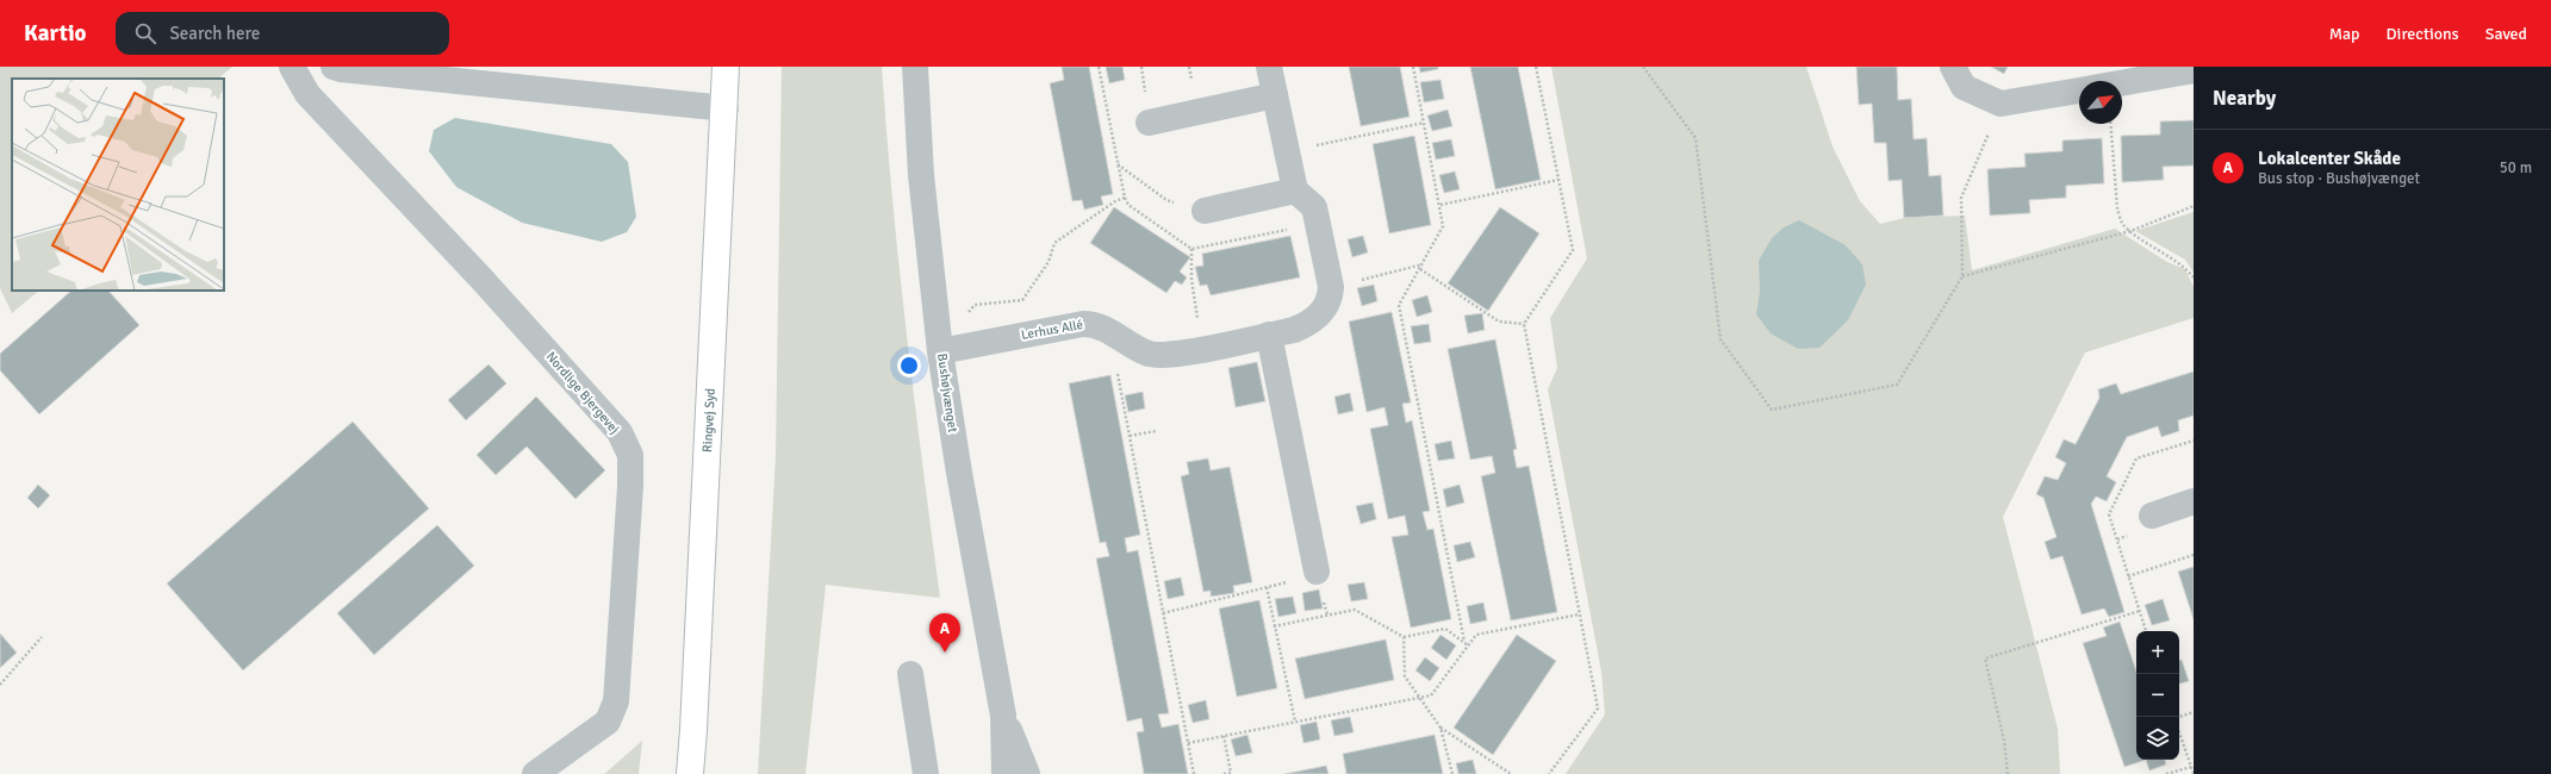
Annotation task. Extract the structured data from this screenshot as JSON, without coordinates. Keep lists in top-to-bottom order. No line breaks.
{"streets":{"main road":["Ringvej Syd"],"street":["Lerhus Allé","Nordlige Bjergevej","Bushøjvænget"]},"crossings":[["Lerhus Allé","Bushøjvænget"]],"north":"top right","page":{"header":"Kartio","search":"Search here","nav":["Map","Directions","Saved"],"heading":"Nearby","list":[{"mark":"A","name":"Lokalcenter Skåde","note":"Bus stop · Bushøjvænget","value":"50 m"}],"pins":"A","map_buttons":["+","−"]}}
